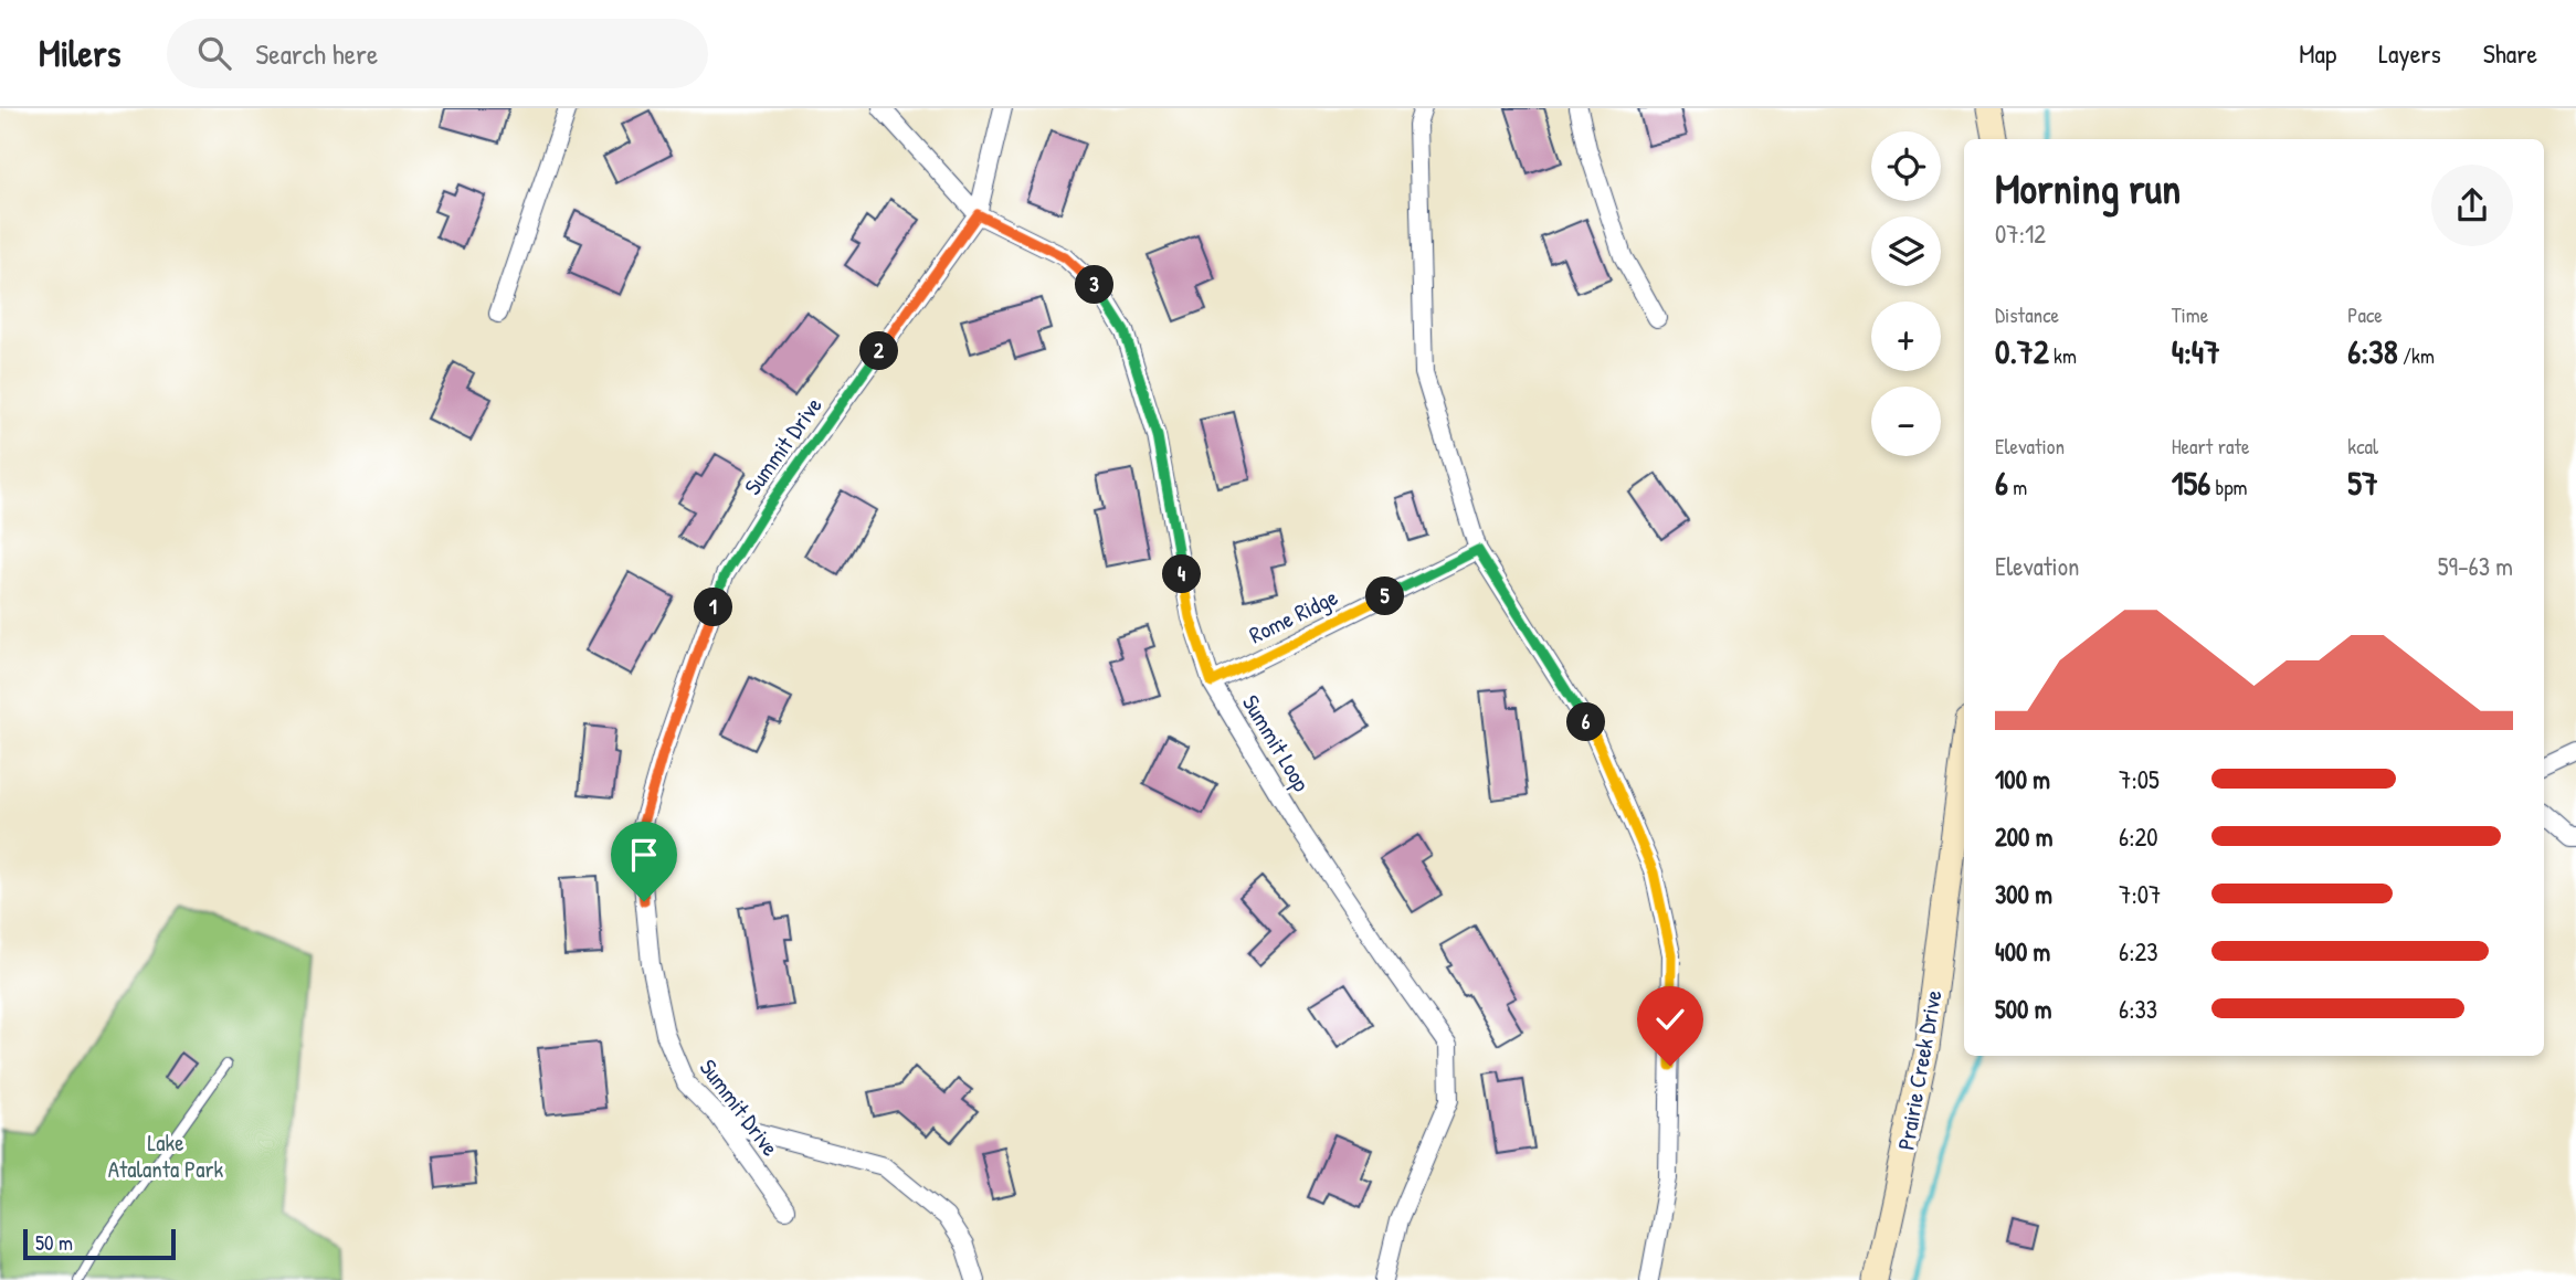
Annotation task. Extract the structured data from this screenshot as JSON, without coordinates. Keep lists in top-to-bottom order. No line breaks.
{"streets":{"main road":["Prairie Creek Drive"],"street":["Summit Drive","Rome Ridge","Summit Loop"]},"crossings":[["Summit Drive","Summit Loop"],["Rome Ridge","Summit Loop"]],"parks":["Lake Atalanta Park"],"scale_bar":"50 m","page":{"header":"Milers","search":"Search here","nav":["Map","Layers","Share"],"map_buttons":["+","−"],"heading":["Morning run","07:12"],"pins":["3","2","4","5","1","6"],"stats":[["Distance","0.72 km"],["Time","4:47"],["Pace","6:38 /km"],["Elevation","6 m"],["Heart rate","156 bpm"],["kcal","57"]],"chart":["Elevation","59–63 m"],"list":[{"name":"100 m","note":"7:05"},{"name":"200 m","note":"6:20"},{"name":"300 m","note":"7:07"},{"name":"400 m","note":"6:23"},{"name":"500 m","note":"6:33"}],"scale":"50 m"}}
